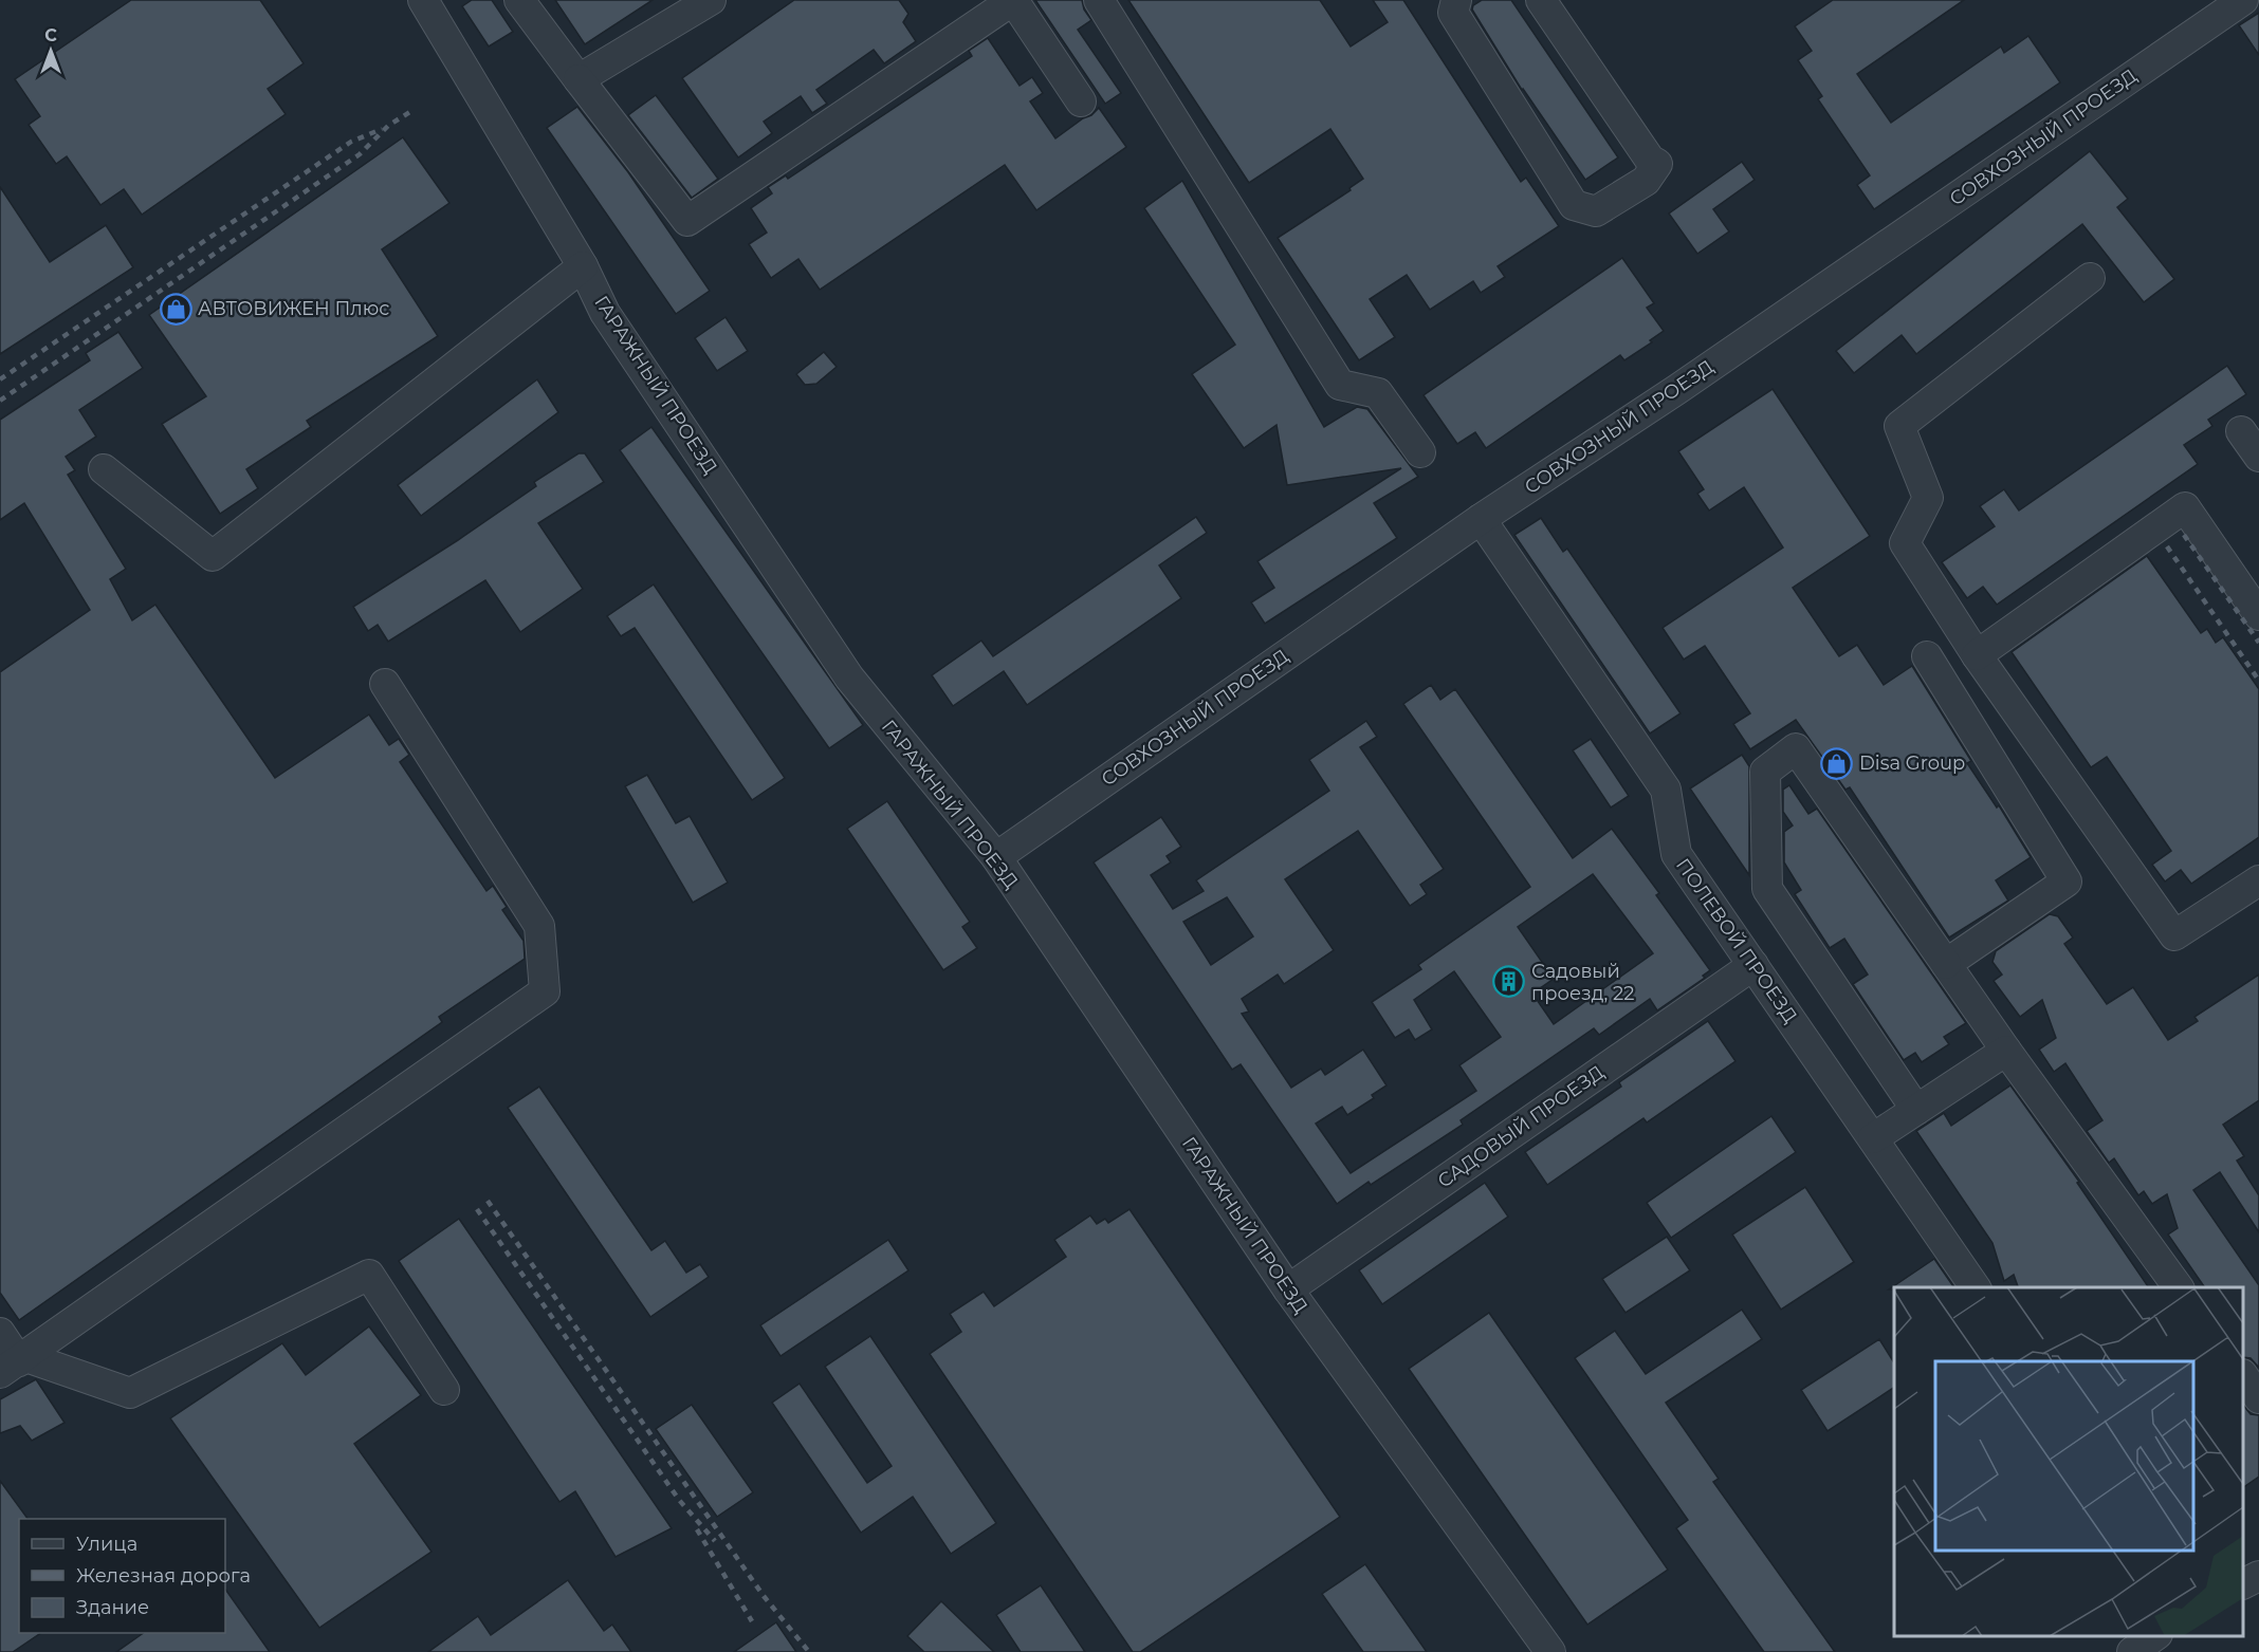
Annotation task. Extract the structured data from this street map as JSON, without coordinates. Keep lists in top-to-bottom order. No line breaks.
{"streets":{"street":["СОВХОЗНЫЙ ПРОЕЗД","ГАРАЖНЫЙ ПРОЕЗД","ПОЛЕВОЙ ПРОЕЗД","САДОВЫЙ ПРОЕЗД"]},"crossings":[["СОВХОЗНЫЙ ПРОЕЗД","ГАРАЖНЫЙ ПРОЕЗД"],["СОВХОЗНЫЙ ПРОЕЗД","ПОЛЕВОЙ ПРОЕЗД"],["ГАРАЖНЫЙ ПРОЕЗД","САДОВЫЙ ПРОЕЗД"],["ПОЛЕВОЙ ПРОЕЗД","САДОВЫЙ ПРОЕЗД"]],"places":{"shop":["АВТОВИЖЕН Плюс","Disa Group"],"building":["Садовый проезд, 22"]},"legend":["Улица","Железная дорога","Здание"],"north":"top"}
